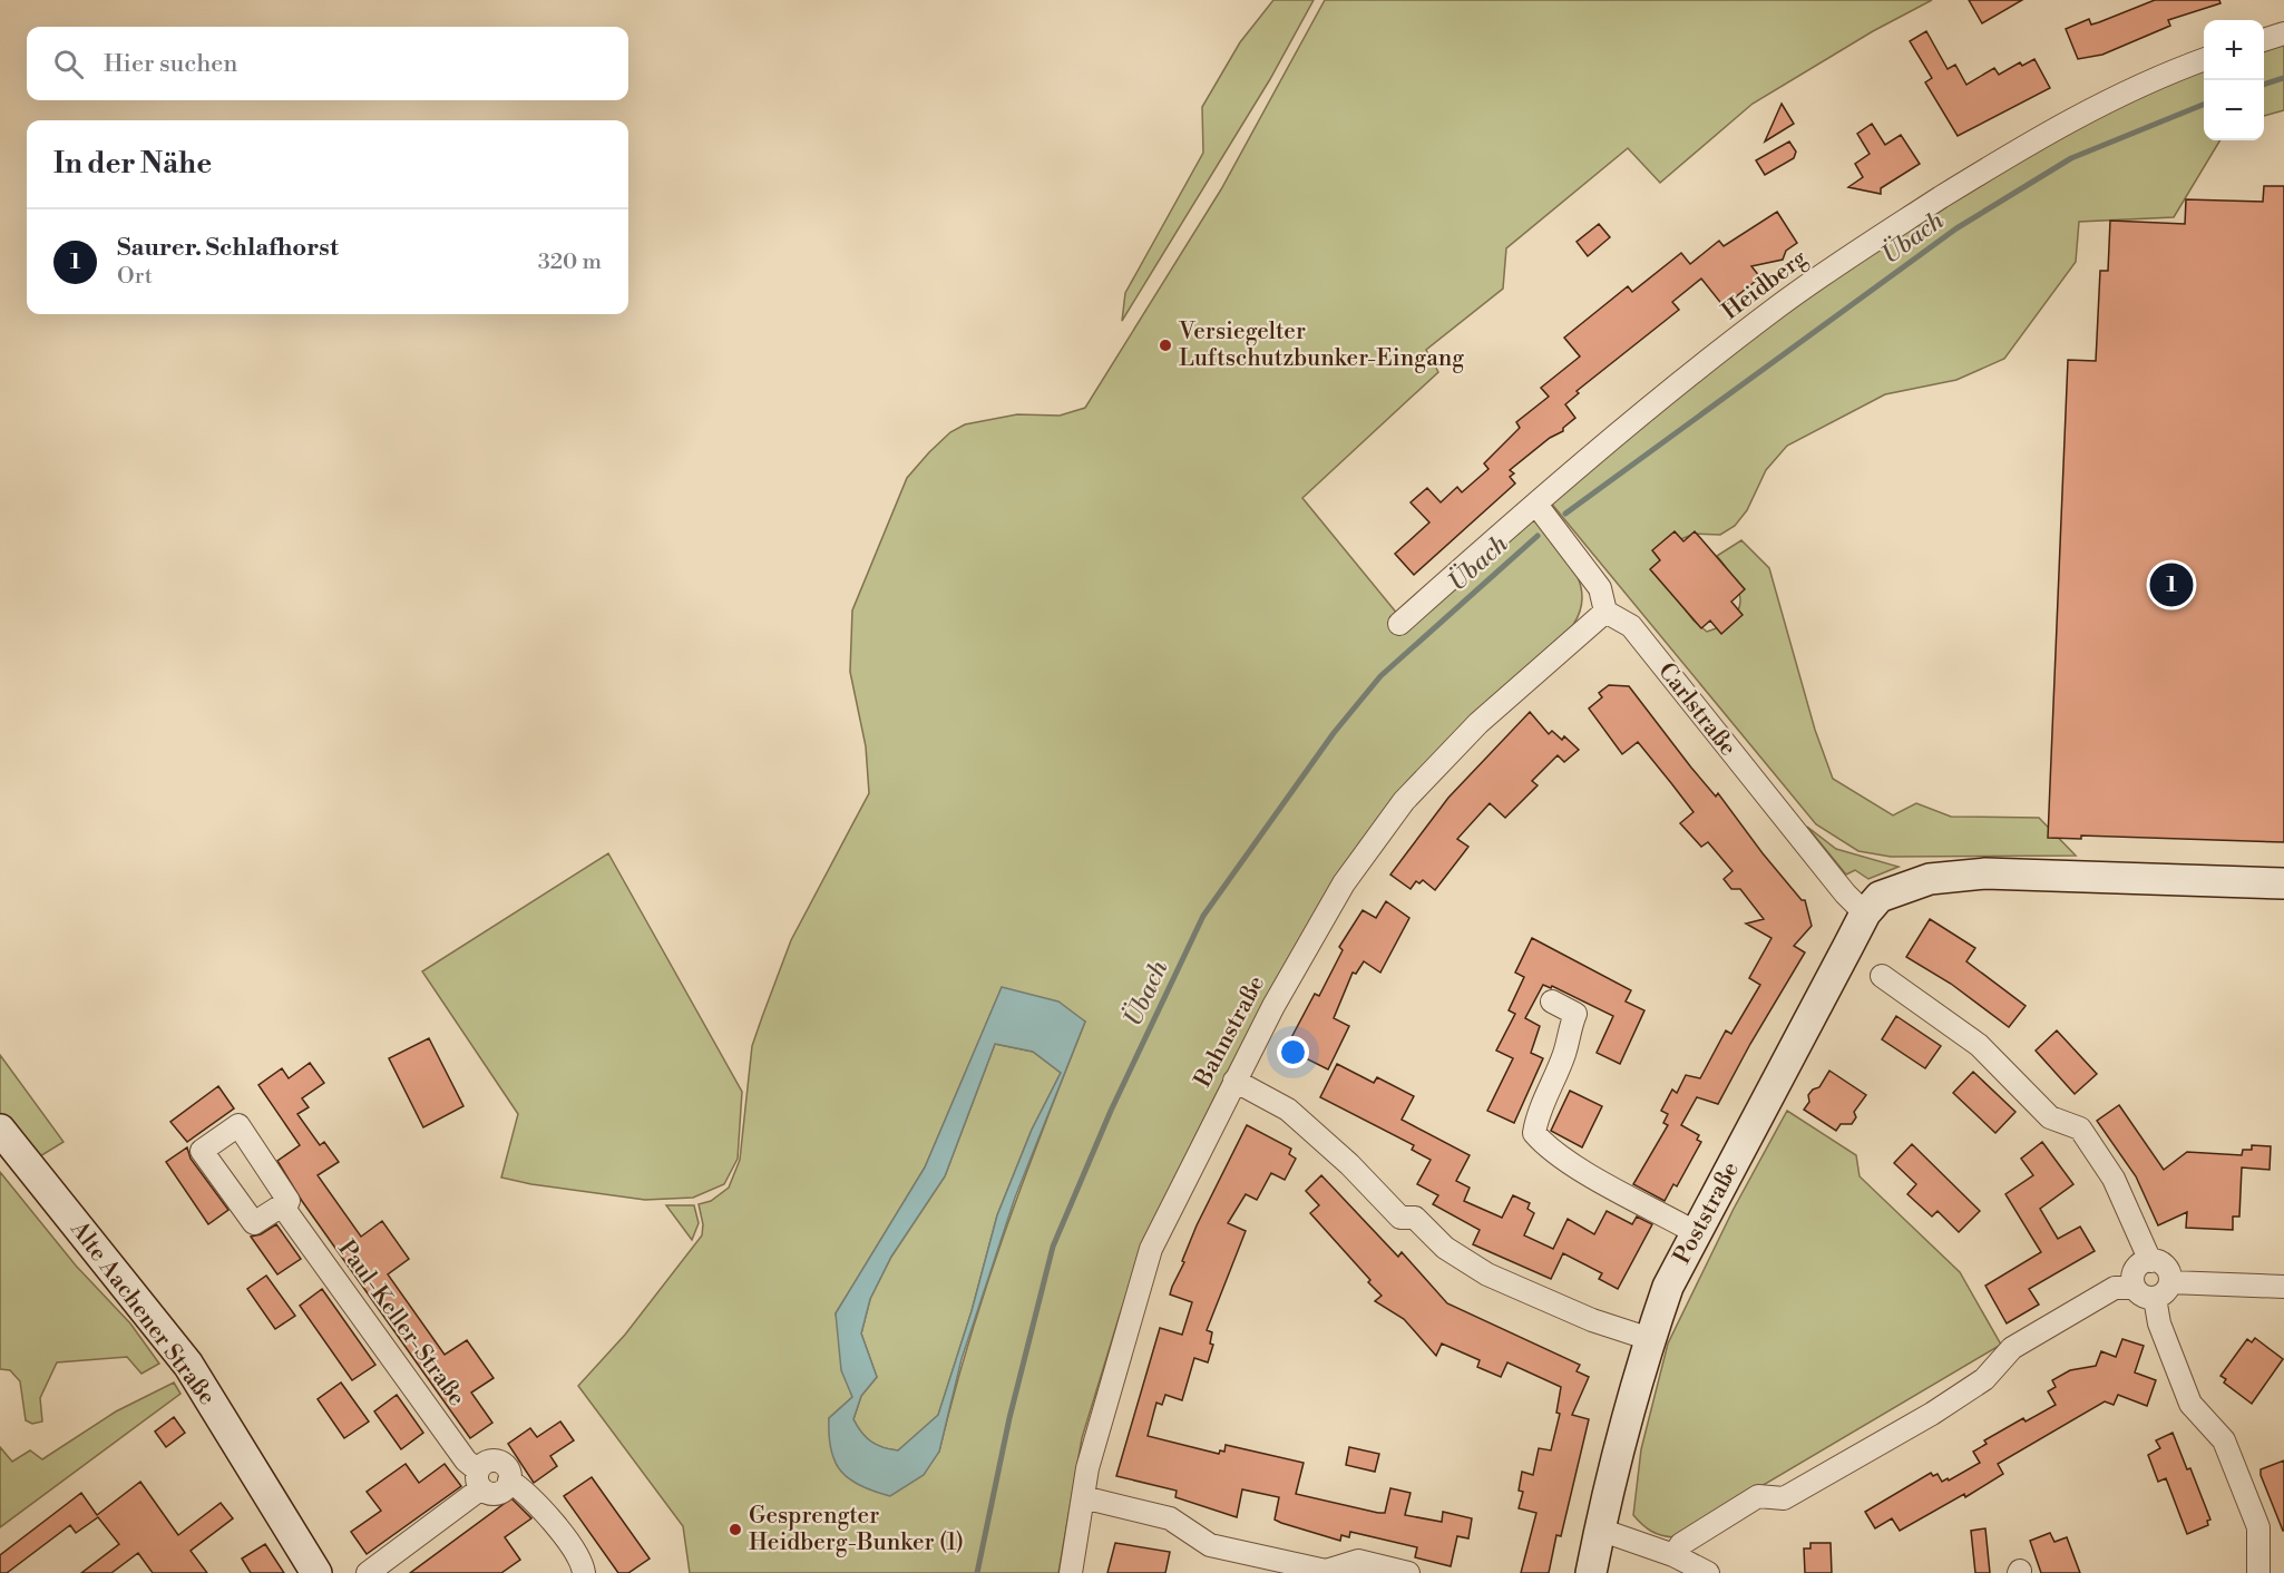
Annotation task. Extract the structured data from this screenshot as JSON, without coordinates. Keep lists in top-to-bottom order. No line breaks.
{"streets":{"main road":["Poststraße","Alte Aachener Straße"],"street":["Heidberg","Carlstraße","Bahnstraße","Paul-Keller-Straße"]},"crossings":[["Carlstraße","Bahnstraße"],["Carlstraße","Poststraße"]],"water":["Übach"],"places":["Versiegelter Luftschutzbunker-Eingang","Gesprengter Heidberg-Bunker (1)"],"page":{"map_buttons":["+","−"],"search":"Hier suchen","heading":"In der Nähe","list":[{"mark":"1","name":"Saurer. Schlafhorst","note":"Ort","value":"320 m"}],"pins":"1"}}
